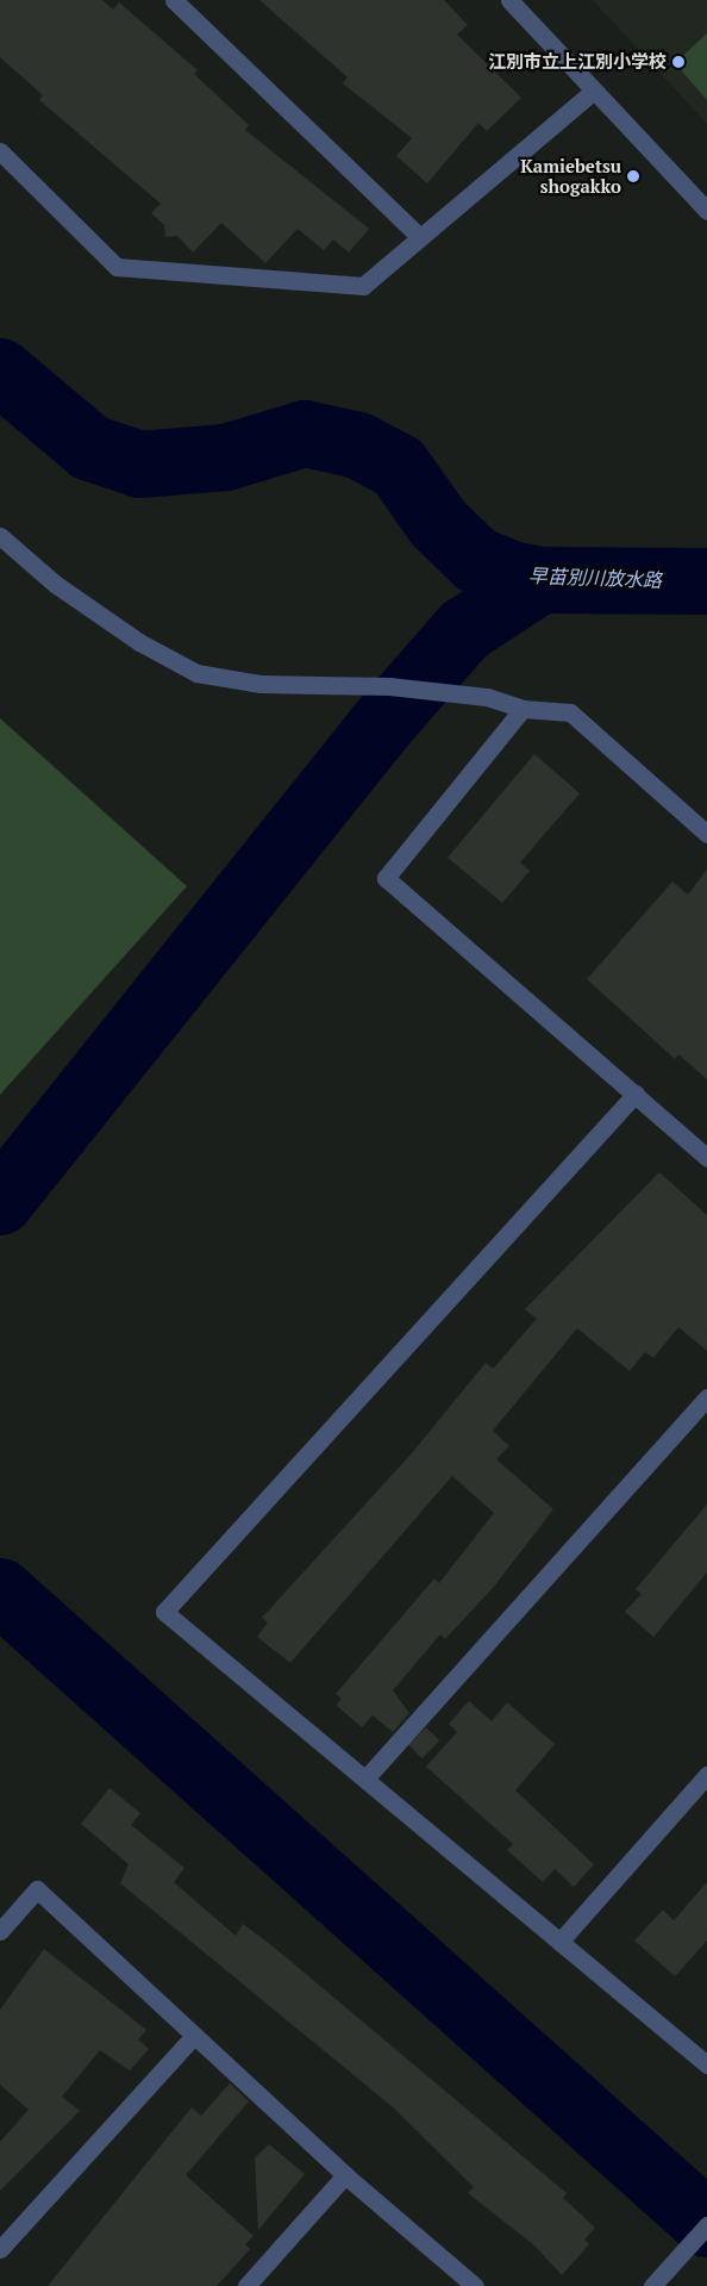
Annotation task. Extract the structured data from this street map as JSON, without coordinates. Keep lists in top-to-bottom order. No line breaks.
{"water":["早苗別川放水路"],"places":["江別市立上江別小学校","Kamiebetsu shogakko"]}
